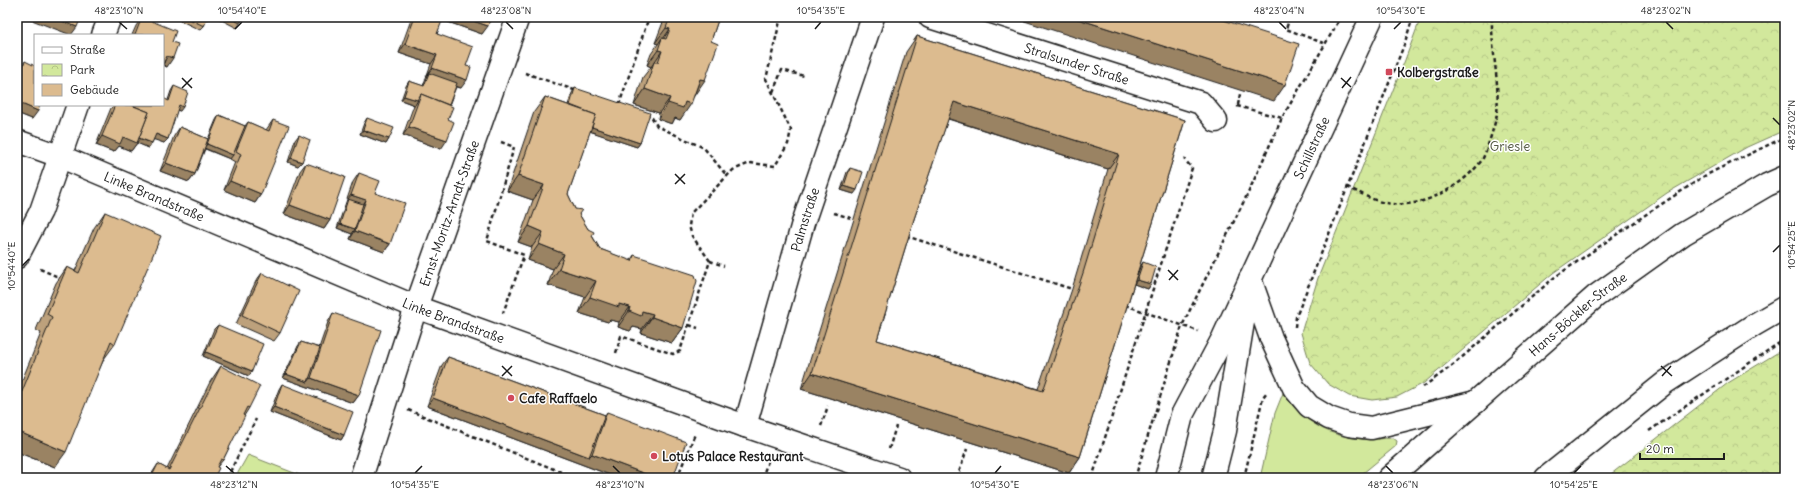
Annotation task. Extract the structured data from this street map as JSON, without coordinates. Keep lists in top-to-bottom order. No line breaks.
{"streets":{"street":["Stralsunder Straße","Schillstraße","Linke Brandstraße","Ernst-Moritz-Arndt-Straße","Palmstraße","Hans-Böckler-Straße"]},"crossings":[["Linke Brandstraße","Ernst-Moritz-Arndt-Straße"],["Linke Brandstraße","Palmstraße"]],"parks":["Griesle"],"places":{"transit":["Kolbergstraße"],"other":["Cafe Raffaelo","Lotus Palace Restaurant"]},"legend":["Straße","Park","Gebäude"],"scale_bar":"20 m","coordinates":["48°23'10\"N","10°54'40\"E","48°23'08\"N","10°54'35\"E","48°23'04\"N","10°54'30\"E","48°23'02\"N","10°54'25\"E","48°23'12\"N","48°23'06\"N"]}
